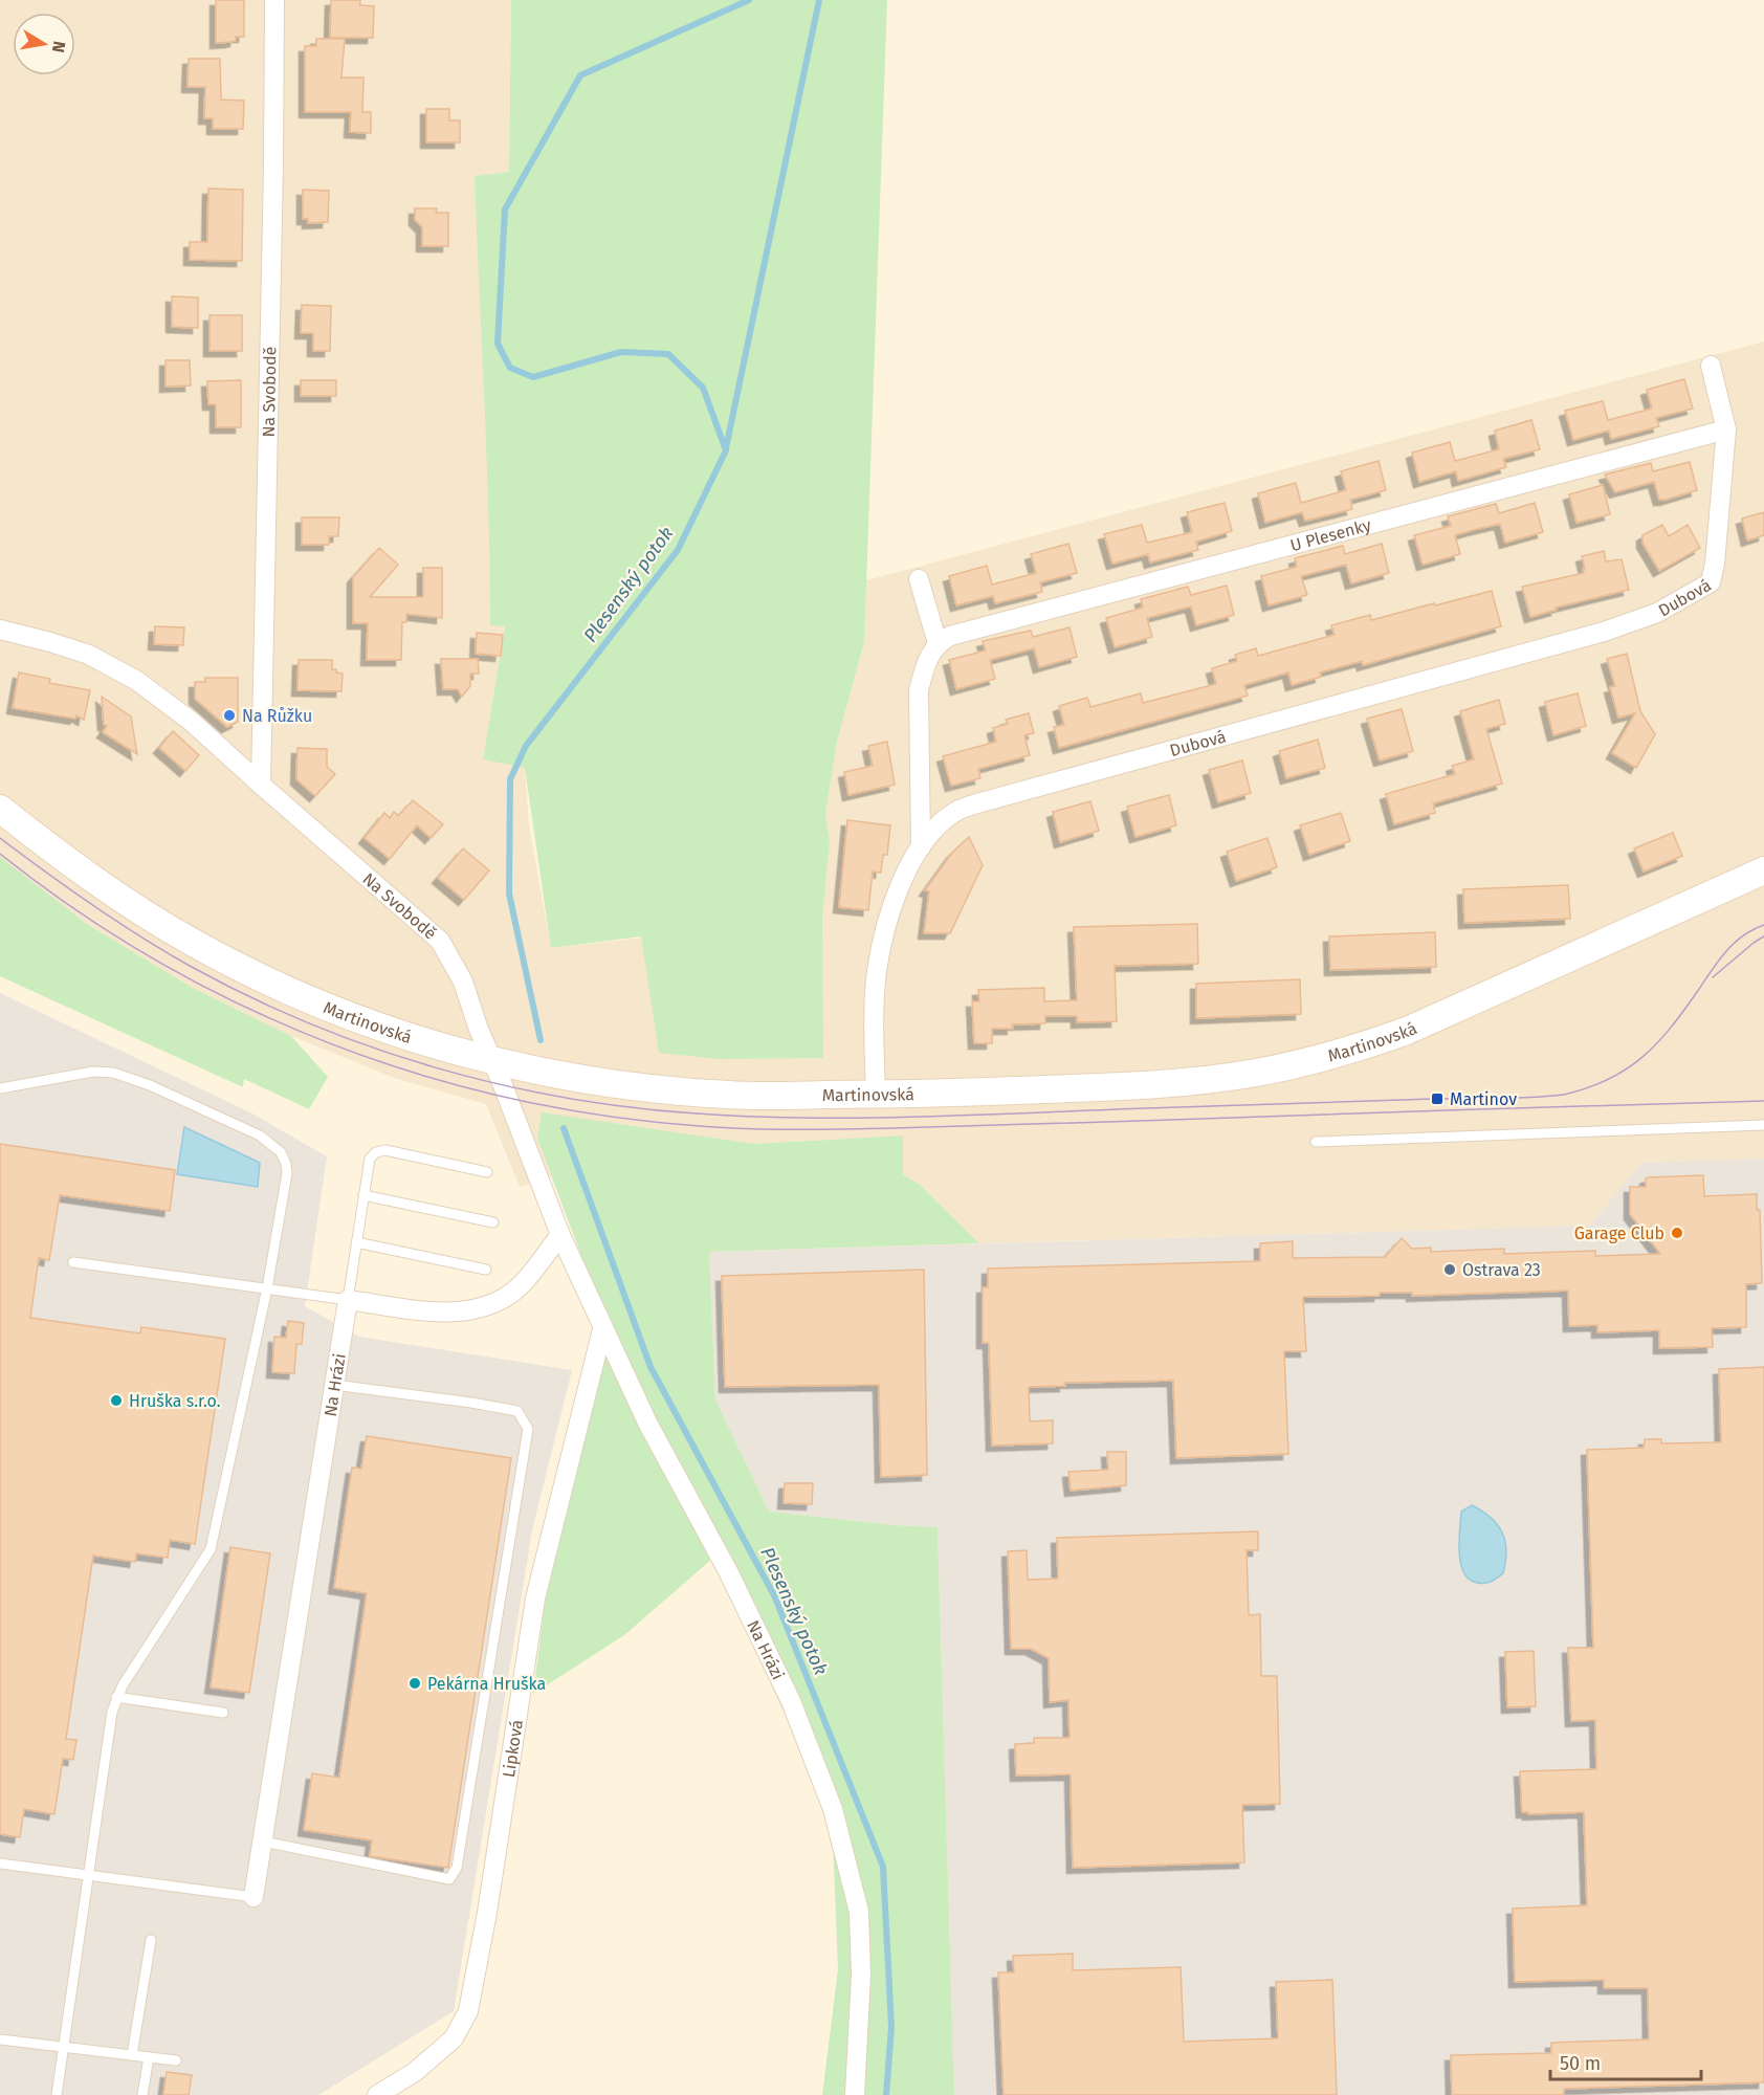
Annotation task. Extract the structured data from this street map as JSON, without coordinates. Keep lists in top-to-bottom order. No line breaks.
{"streets":{"street":["Na Svobodě","U Plesenky","Dubová","Martinovská","Na Hrázi","Lipková"]},"crossings":[["Na Svobodě","Martinovská"],["Na Svobodě","Na Hrázi"],["U Plesenky","Dubová"],["Dubová","Martinovská"],["Martinovská","Na Hrázi"],["Na Hrázi","Lipková"]],"water":["Plesenský potok"],"places":{"other":["Na Růžku","Garage Club","Ostrava 23","Hruška s.r.o.","Pekárna Hruška"],"transit":["Martinov"]},"scale_bar":"50 m","north":"right"}
